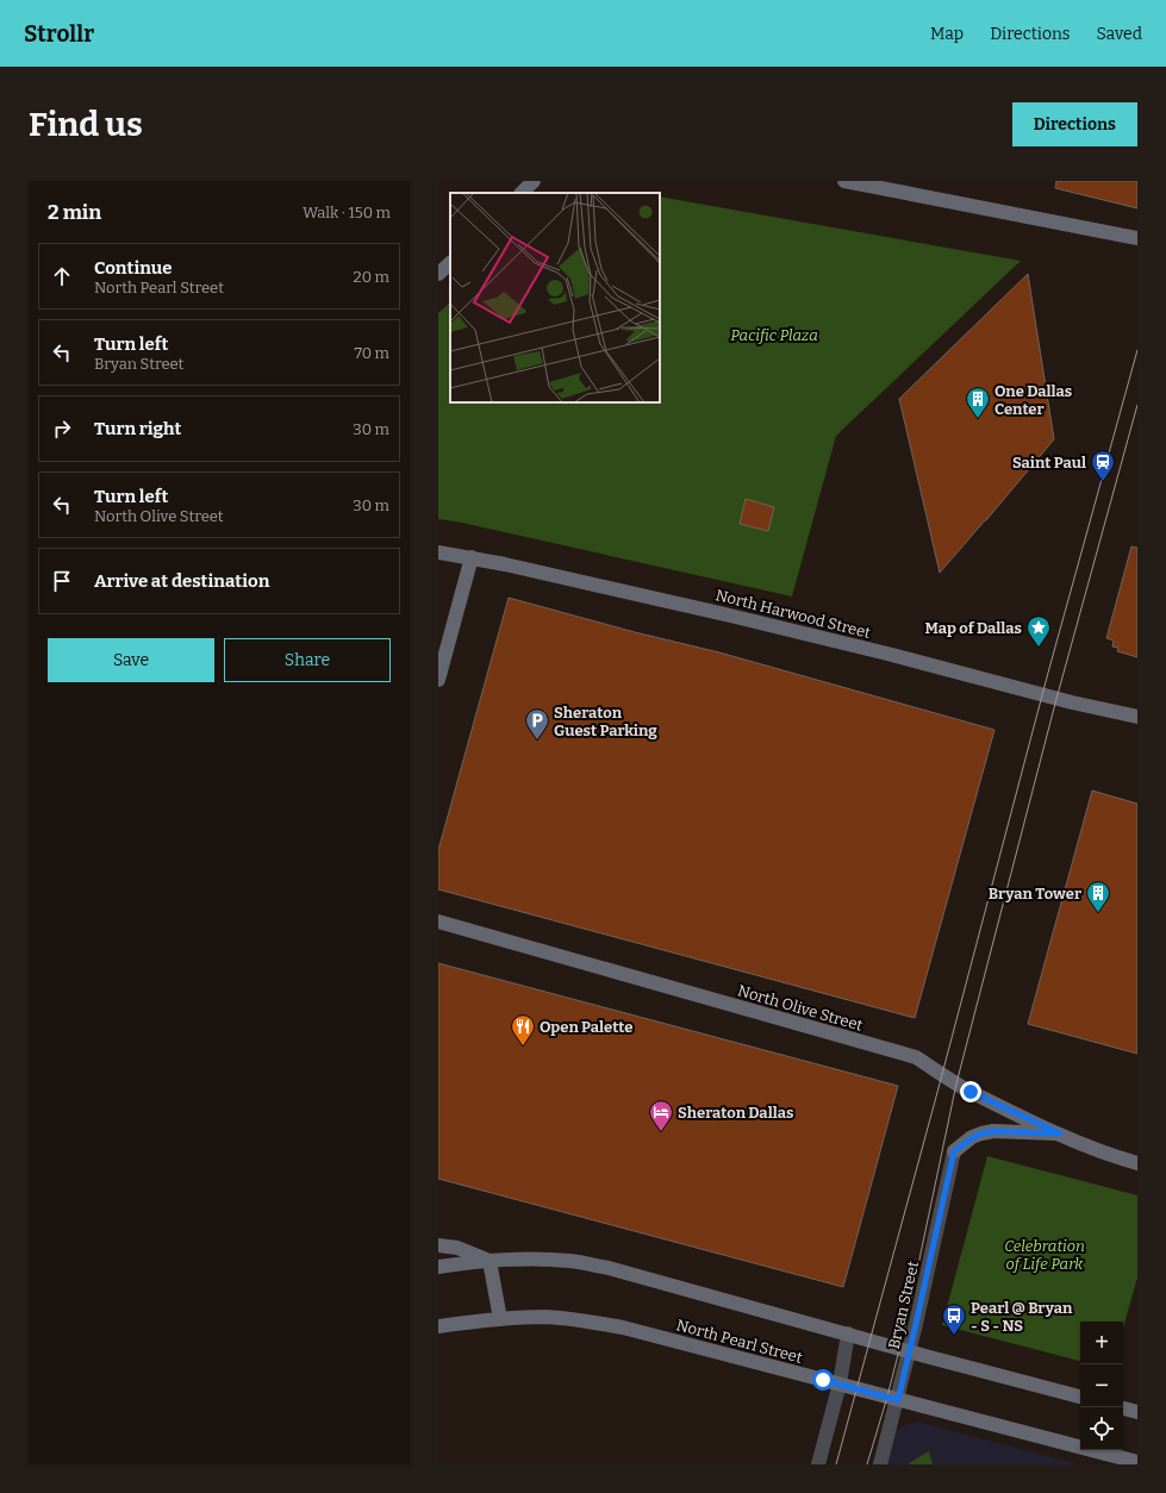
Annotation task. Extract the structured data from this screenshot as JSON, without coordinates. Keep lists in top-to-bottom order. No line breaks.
{"streets":{"street":["North Harwood Street","North Olive Street","Bryan Street","North Pearl Street"]},"crossings":[["North Olive Street","Bryan Street"],["Bryan Street","North Pearl Street"]],"parks":["Pacific Plaza","Celebration of Life Park"],"places":{"building":["One Dallas Center","Bryan Tower"],"station":["Saint Paul"],"place":["Map of Dallas"],"parking":["Sheraton Guest Parking"],"restaurant":["Open Palette"],"hotel":["Sheraton Dallas"],"bus stop":["Pearl @ Bryan - S - NS"]},"page":{"header":"Strollr","nav":["Map","Directions","Saved"],"buttons":["Directions",["Save","Share"]],"title":"Find us","heading":["2 min","Walk · 150 m"],"list":[["Continue","North Pearl Street","20 m"],["Turn left","Bryan Street","70 m"],["Turn right","30 m"],["Turn left","North Olive Street","30 m"],"Arrive at destination"],"map_buttons":["+","−"]}}
